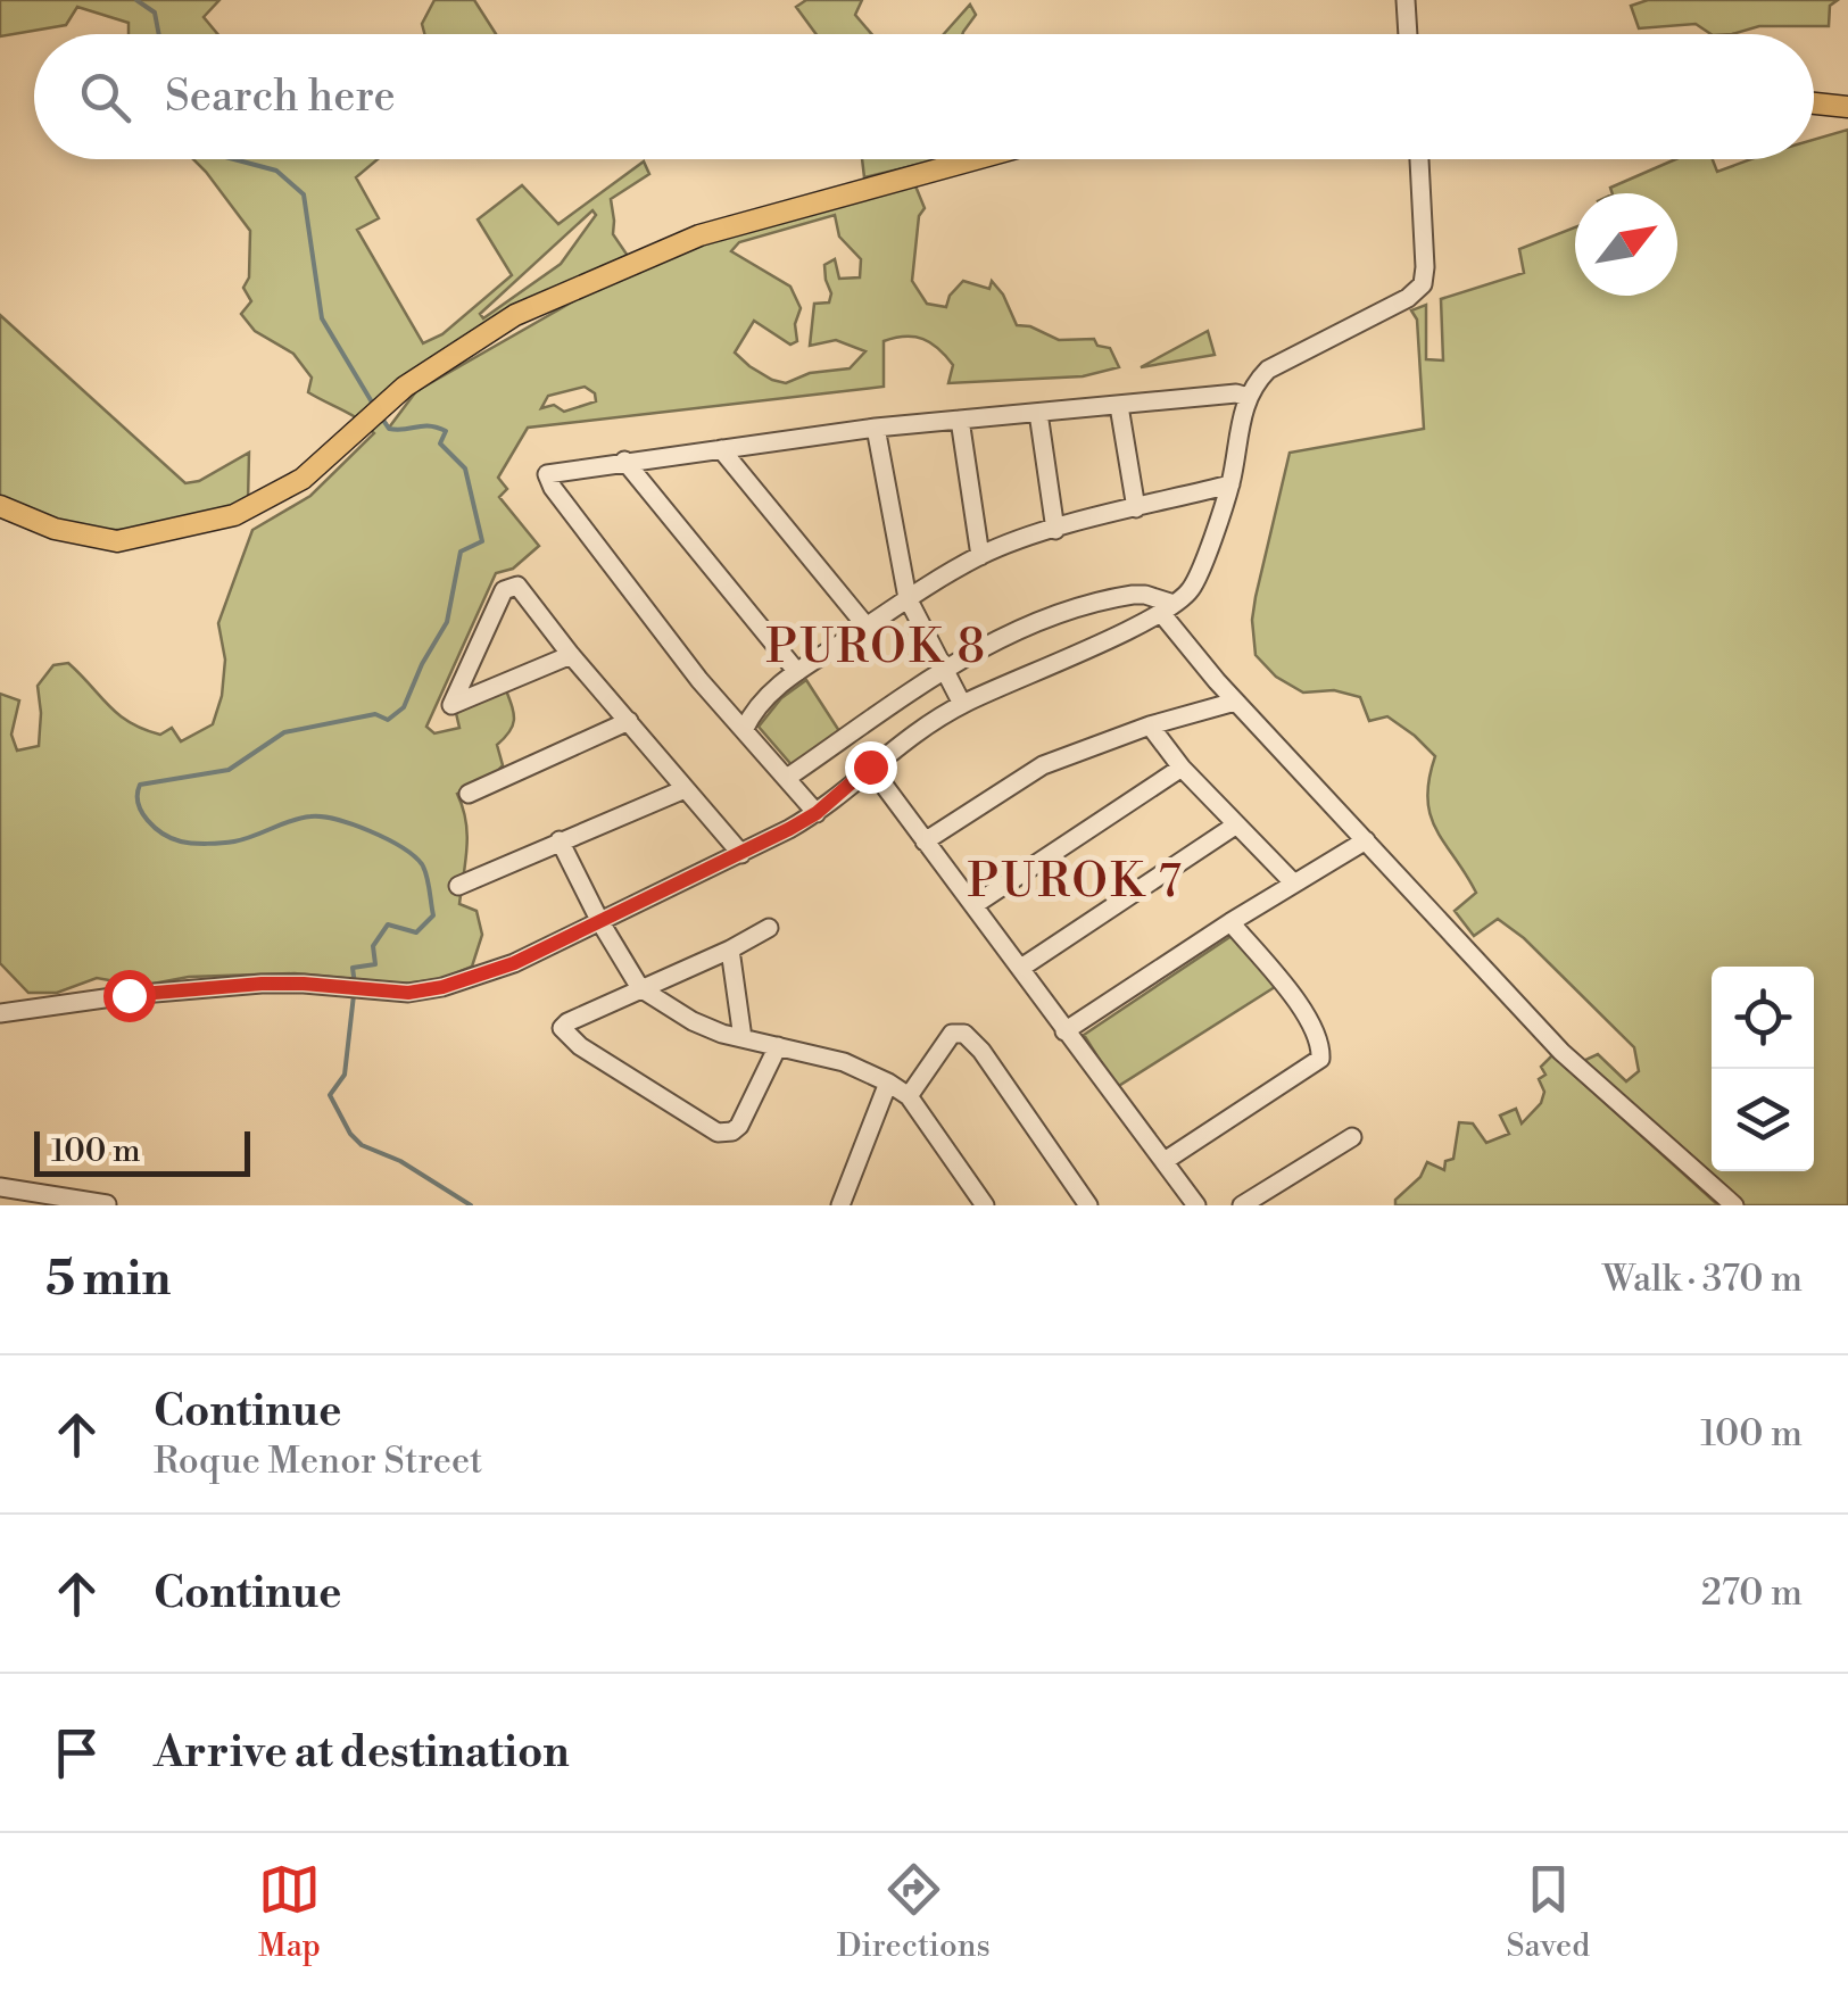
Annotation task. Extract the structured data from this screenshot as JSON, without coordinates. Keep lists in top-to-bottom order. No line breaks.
{"districts":["PUROK 8","PUROK 7"],"scale_bar":"100 m","north":"top right","page":{"search":"Search here","scale":"100 m","heading":["5 min","Walk · 370 m"],"list":[["Continue","Roque Menor Street","100 m"],["Continue","270 m"],"Arrive at destination"],"nav":["Map","Directions","Saved"]}}
